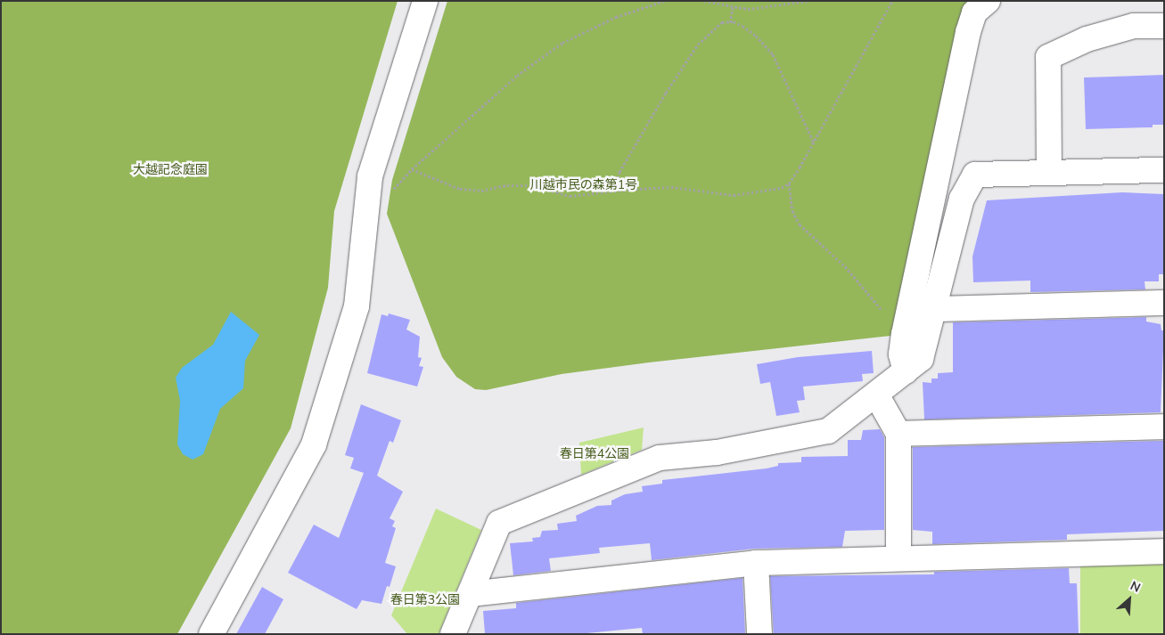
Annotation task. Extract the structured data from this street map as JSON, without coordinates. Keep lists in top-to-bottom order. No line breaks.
{"parks":["大越記念庭園","川越市民の森第1号","春日第4公園","春日第3公園"],"north":"top right"}
